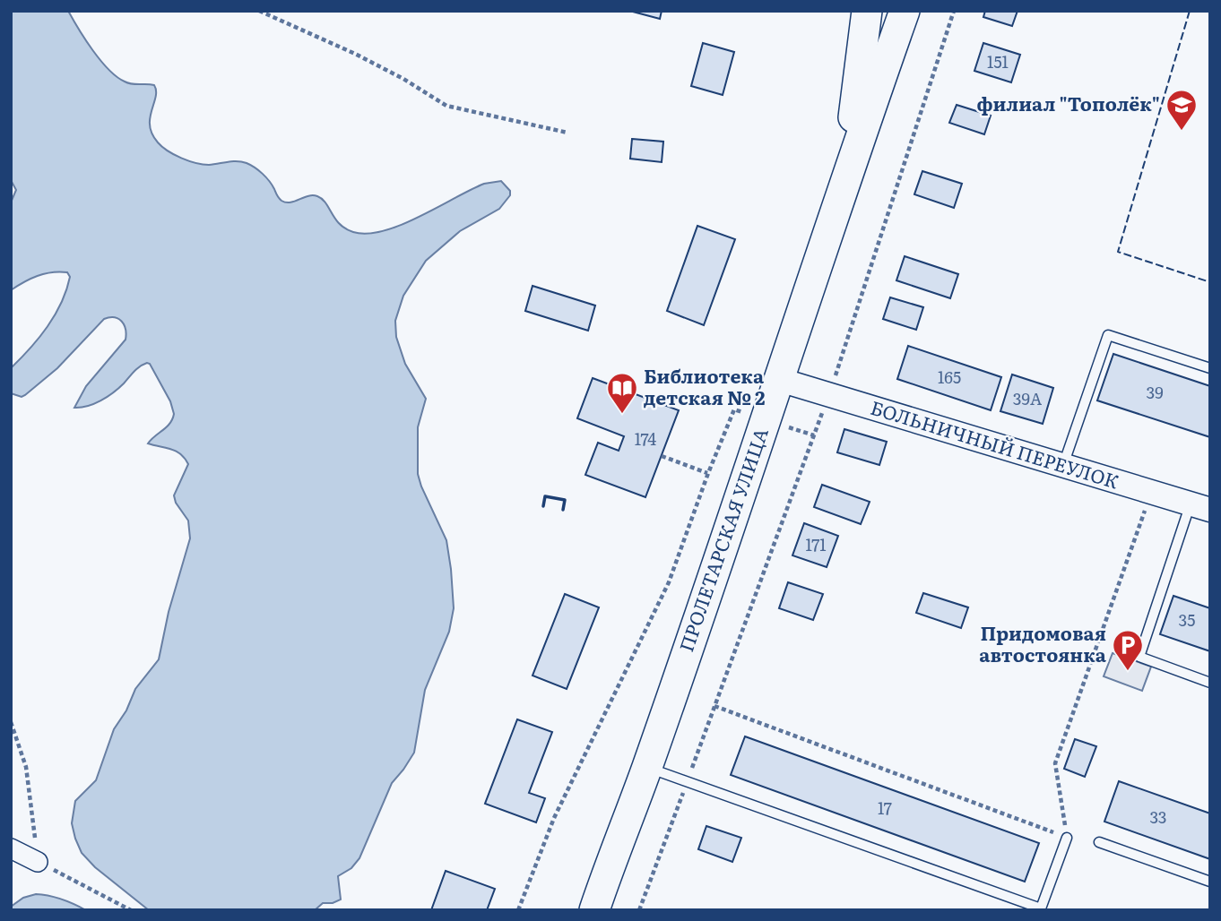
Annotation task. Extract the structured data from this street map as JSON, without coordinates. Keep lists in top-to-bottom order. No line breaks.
{"streets":{"main road":["ПРОЛЕТАРСКАЯ УЛИЦА"],"street":["БОЛЬНИЧНЫЙ ПЕРЕУЛОК"]},"crossings":[["БОЛЬНИЧНЫЙ ПЕРЕУЛОК","ПРОЛЕТАРСКАЯ УЛИЦА"]],"places":{"school or university":["филиал \"Тополёк\""],"library":["Библиотека детская № 2"],"parking":["Придомовая автостоянка"]},"house_numbers":["151","165","39","39А","174","171","35","17","33"]}
